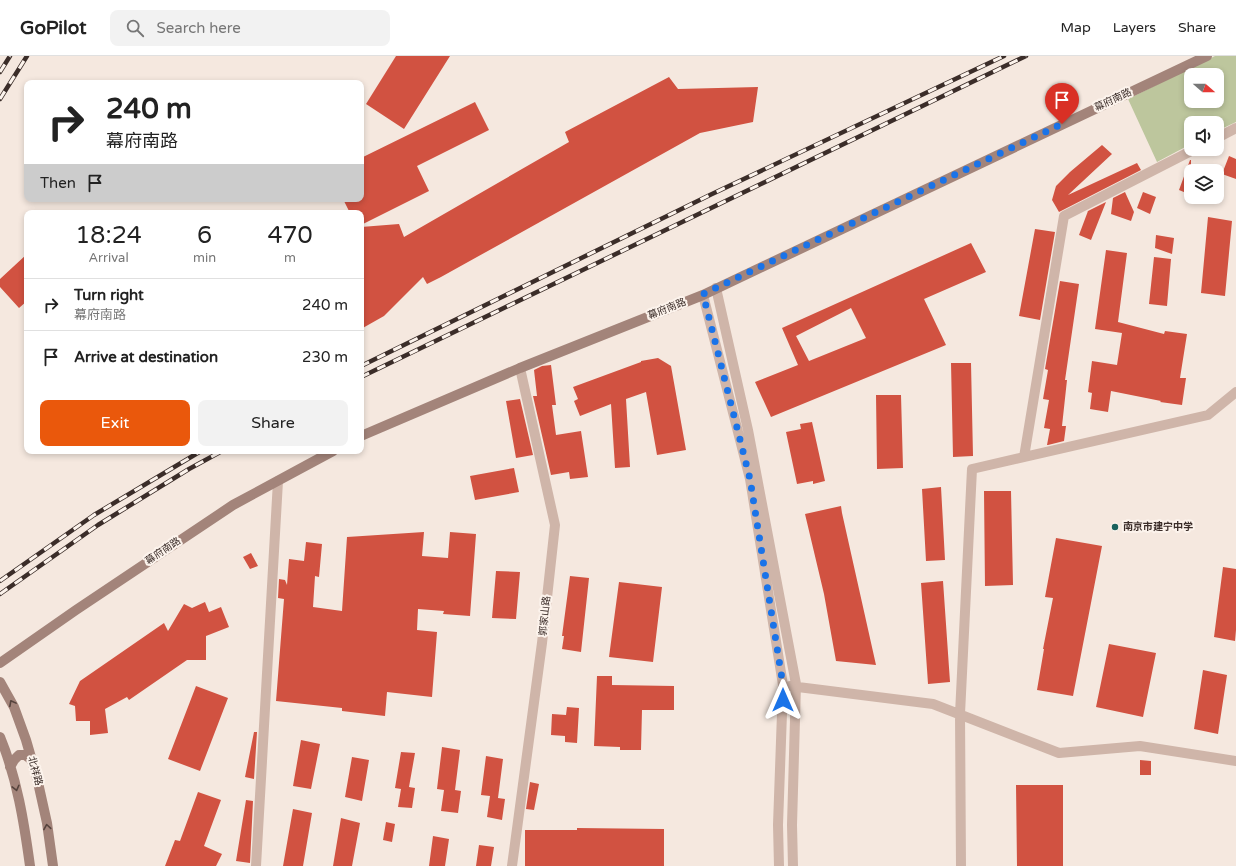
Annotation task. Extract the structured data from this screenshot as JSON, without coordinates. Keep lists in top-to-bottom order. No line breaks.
{"streets":{"street":["幕府南路","郭家山路","北祥路"]},"crossings":[["幕府南路","郭家山路"]],"places":["南京市建宁中学"],"north":"right","page":{"header":"GoPilot","search":"Search here","nav":["Map","Layers","Share"],"turn":["240 m","幕府南路"],"then":"Then","eta":["18:24","Arrival","6","min","470","m"],"list":[{"name":"Turn right","note":"幕府南路","value":"240 m"},{"name":"Arrive at destination","value":"230 m"}],"buttons":["Exit","Share"]}}
